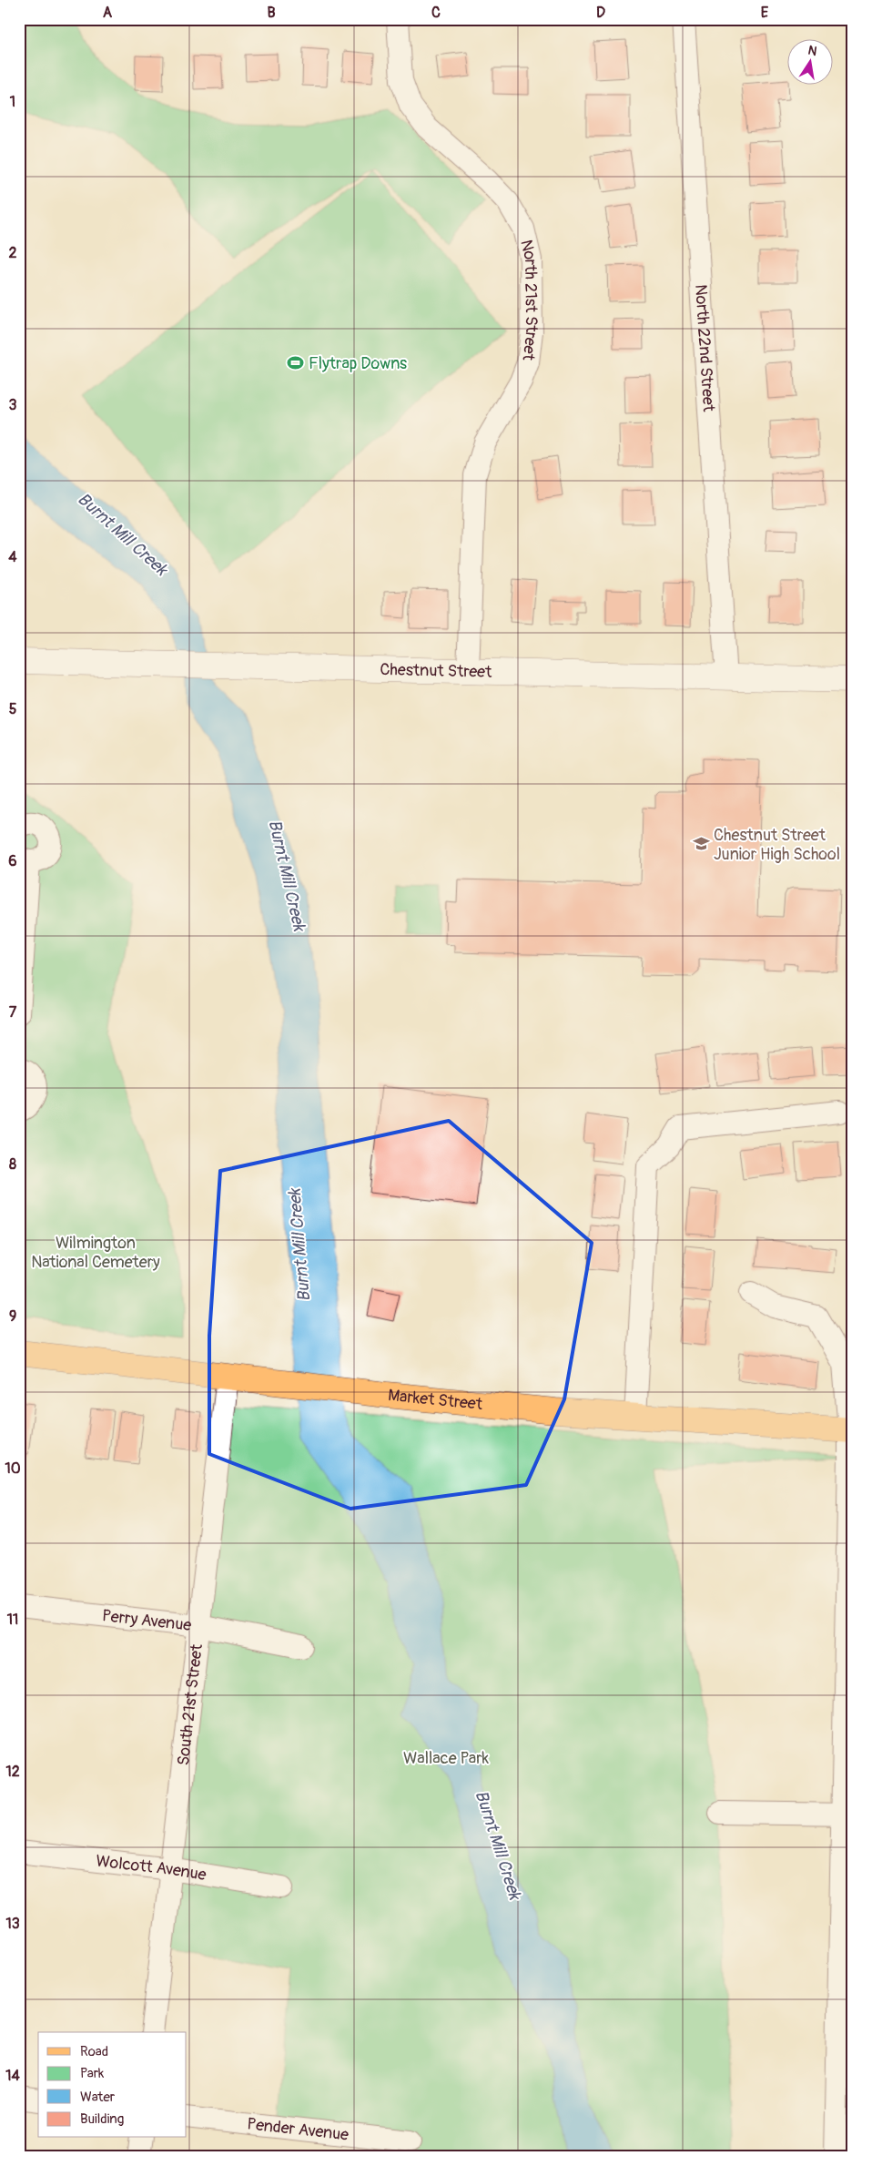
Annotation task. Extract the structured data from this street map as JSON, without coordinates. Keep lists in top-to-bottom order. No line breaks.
{"streets":{"main road":["Market Street"],"street":["North 21st Street","North 22nd Street","Chestnut Street","Perry Avenue","South 21st Street","Wolcott Avenue","Pender Avenue"]},"crossings":[["North 21st Street","Chestnut Street"],["North 22nd Street","Chestnut Street"],["Market Street","South 21st Street"],["Perry Avenue","South 21st Street"],["South 21st Street","Wolcott Avenue"]],"water":["Burnt Mill Creek"],"parks":["Wilmington National Cemetery","Wallace Park"],"places":{"sports":["Flytrap Downs"],"school or university":["Chestnut Street Junior High School"]},"legend":["Road","Park","Water","Building"],"north":"top","grid":{"columns":["A","B","C","D","E"],"rows":["1","2","3","4","5","6","7","8","9","10","11","12","13","14"]}}
